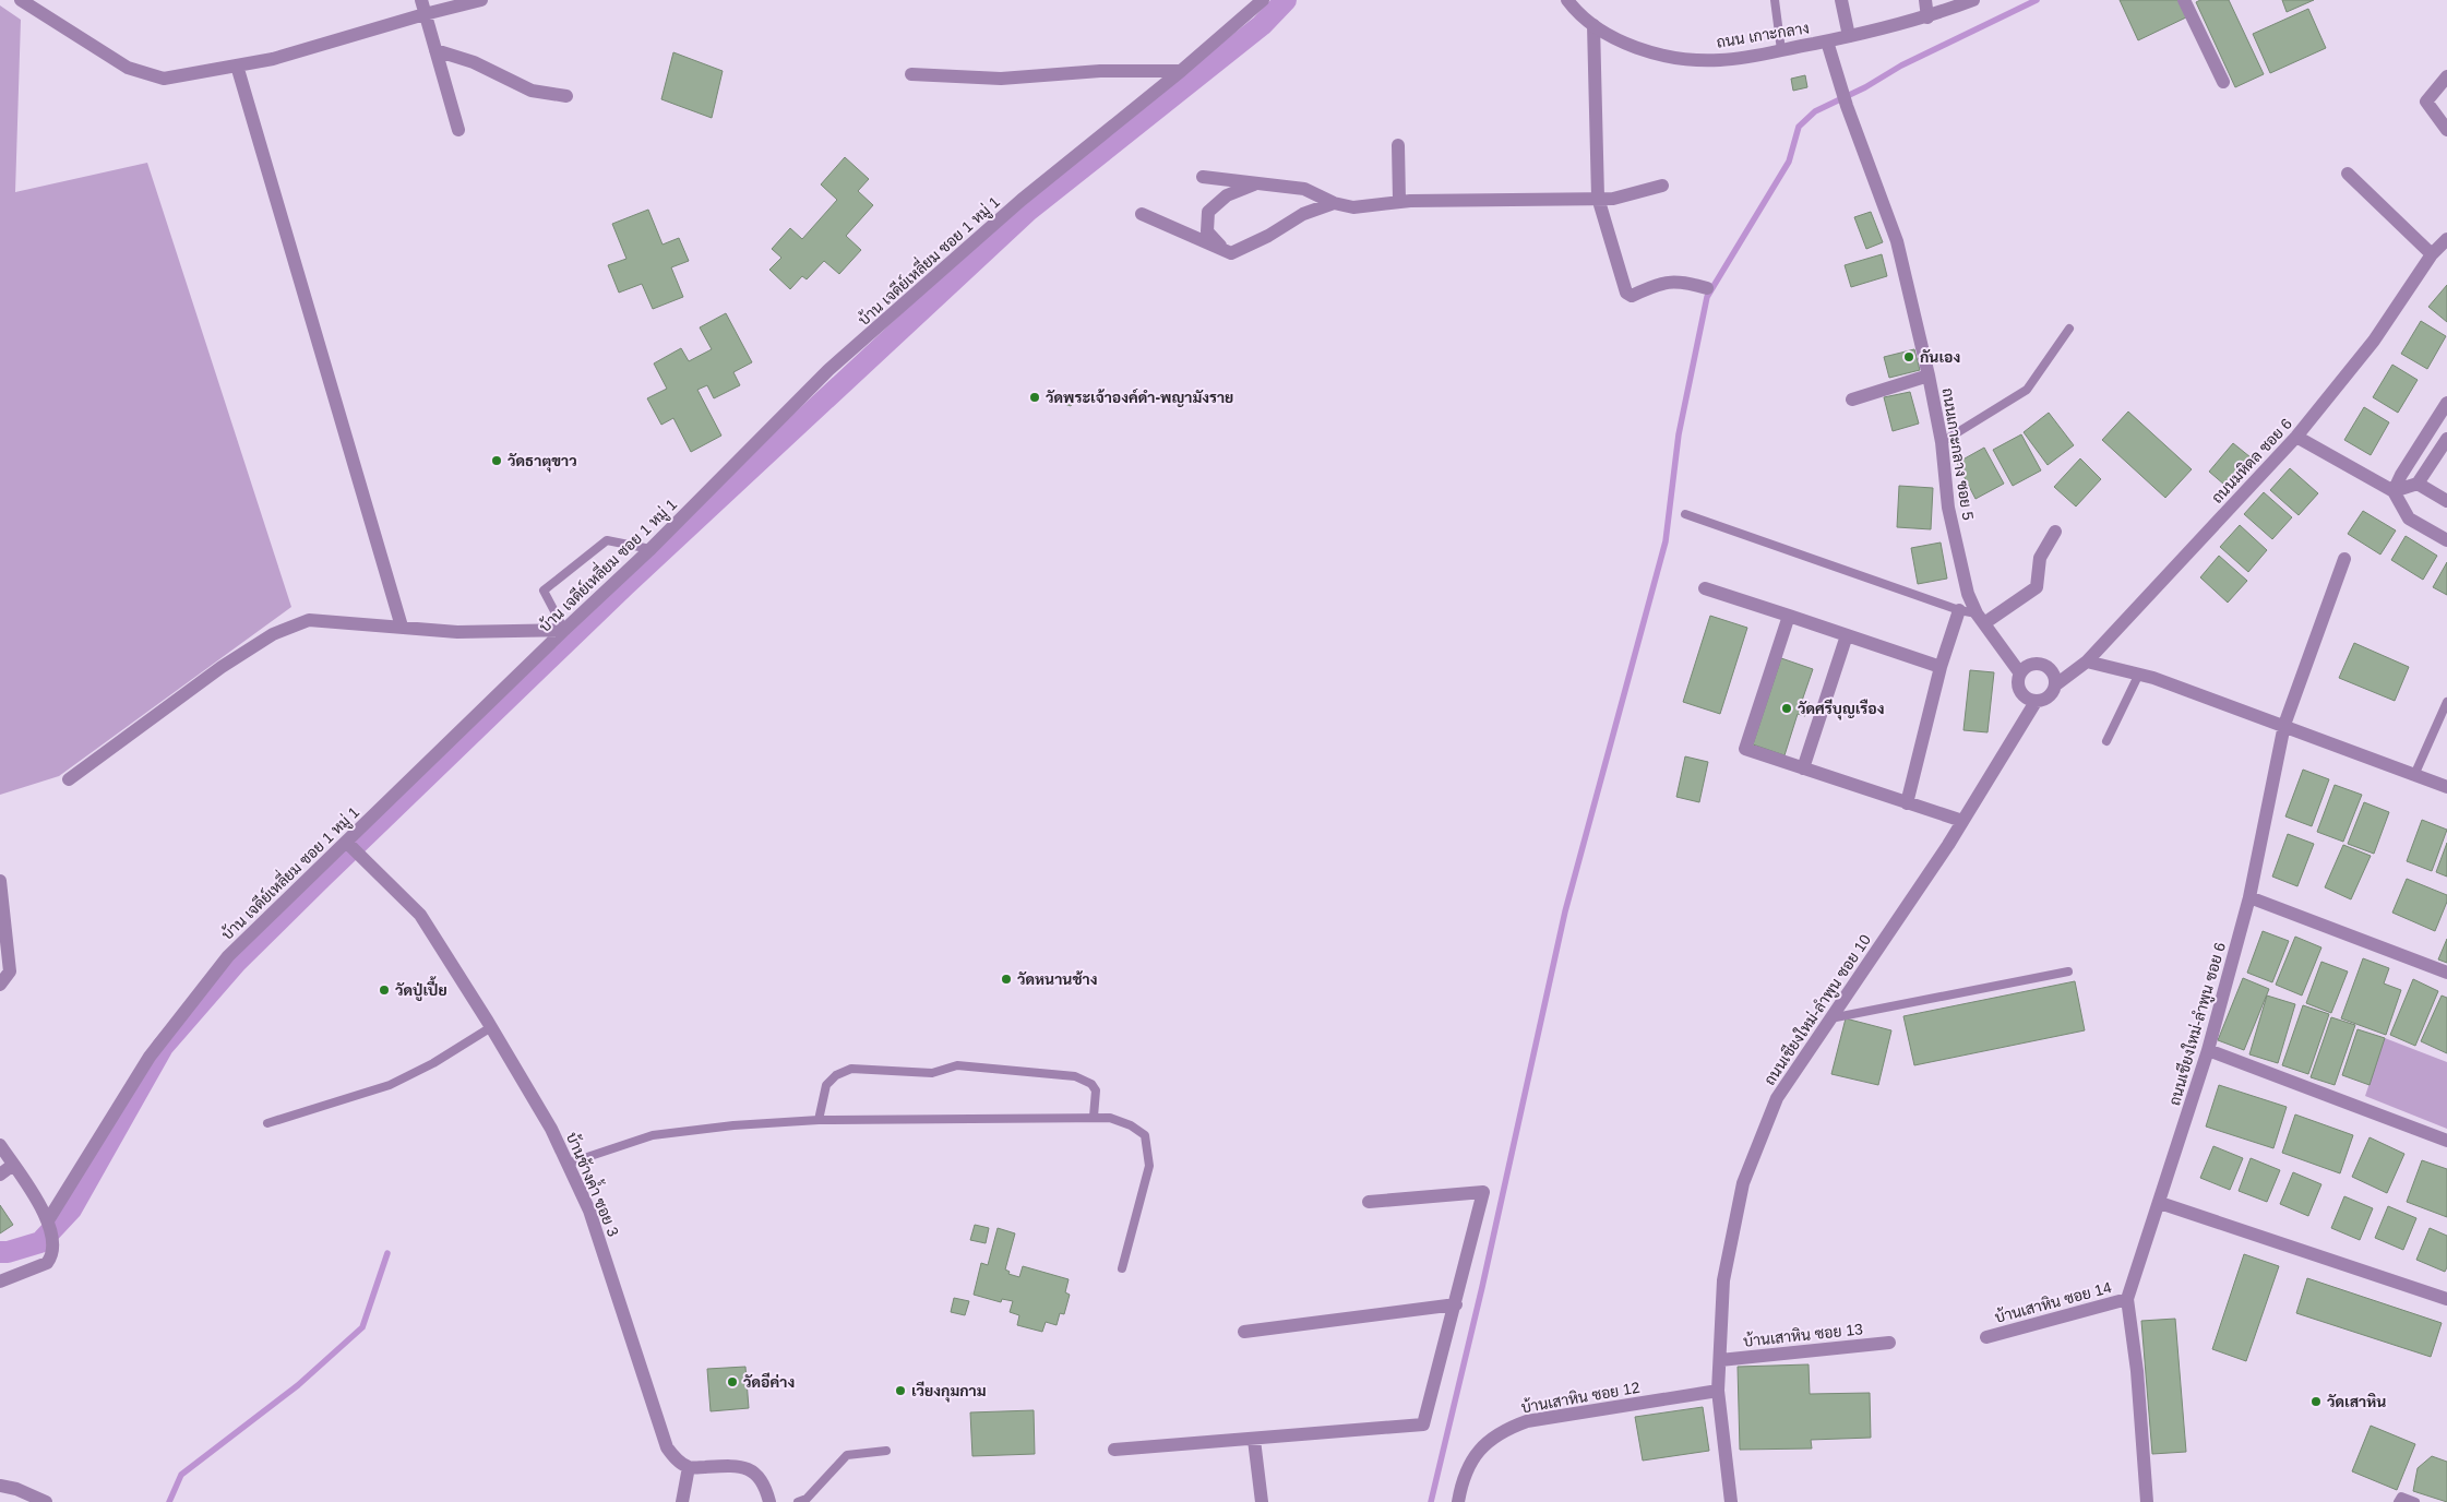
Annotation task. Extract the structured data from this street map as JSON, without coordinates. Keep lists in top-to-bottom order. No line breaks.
{"streets":{"street":["ถนน เกาะกลาง","บ้าน เจดีย์เหลี่ยม ซอย 1 หมู่ 1","ถนนเกาะกลาง ซอย 5","ถนนมหิดล ซอย 6","ถนนเชียงใหม่-ลำพูน ซอย 10","ถนนเชียงใหม่-ลำพูน ซอย 6","บ้านช้างค้ำ ซอย 3","บ้านเสาหิน ซอย 14","บ้านเสาหิน ซอย 13","บ้านเสาหิน ซอย 12"]},"crossings":[["ถนน เกาะกลาง","ถนนเกาะกลาง ซอย 5"],["บ้าน เจดีย์เหลี่ยม ซอย 1 หมู่ 1","บ้านช้างค้ำ ซอย 3"],["ถนนเกาะกลาง ซอย 5","ถนนมหิดล ซอย 6"],["ถนนเกาะกลาง ซอย 5","ถนนเชียงใหม่-ลำพูน ซอย 10"],["ถนนมหิดล ซอย 6","ถนนเชียงใหม่-ลำพูน ซอย 10"],["ถนนเชียงใหม่-ลำพูน ซอย 10","บ้านเสาหิน ซอย 13"],["ถนนเชียงใหม่-ลำพูน ซอย 10","บ้านเสาหิน ซอย 12"],["ถนนเชียงใหม่-ลำพูน ซอย 6","บ้านเสาหิน ซอย 14"]],"places":["กันเอง","วัดพระเจ้าองค์ดำ-พญามังราย","วัดธาตุขาว","วัดศรีบุญเรือง","วัดหนานช้าง","วัดปู่เปี้ย","วัดอีค่าง","เวียงกุมกาม","วัดเสาหิน"]}
